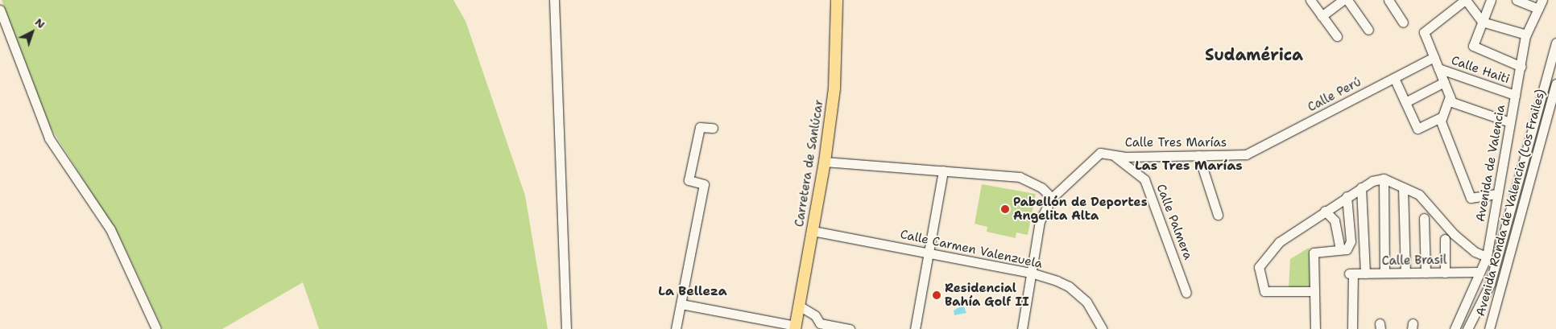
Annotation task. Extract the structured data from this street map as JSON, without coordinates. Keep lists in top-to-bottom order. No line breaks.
{"streets":{"main road":["Carretera de Sanlúcar"],"street":["Calle Haiti","Calle Perú","Calle Tres Marías","Avenida de Valencia","Avenida Ronda de Valencia (Los Frailes)","Calle Palmera","Calle Carmen Valenzuela","Calle Brasil"]},"crossings":[["Calle Haiti","Avenida de Valencia"],["Calle Perú","Calle Tres Marías"],["Calle Tres Marías","Calle Palmera"],["Calle Tres Marías","Calle Carmen Valenzuela"],["Carretera de Sanlúcar","Calle Carmen Valenzuela"],["Avenida de Valencia","Calle Brasil"]],"districts":["Sudamérica","Las Tres Marías","La Belleza"],"places":["Pabellón de Deportes Angelita Alta","Residencial Bahía Golf II"],"north":"top right"}
